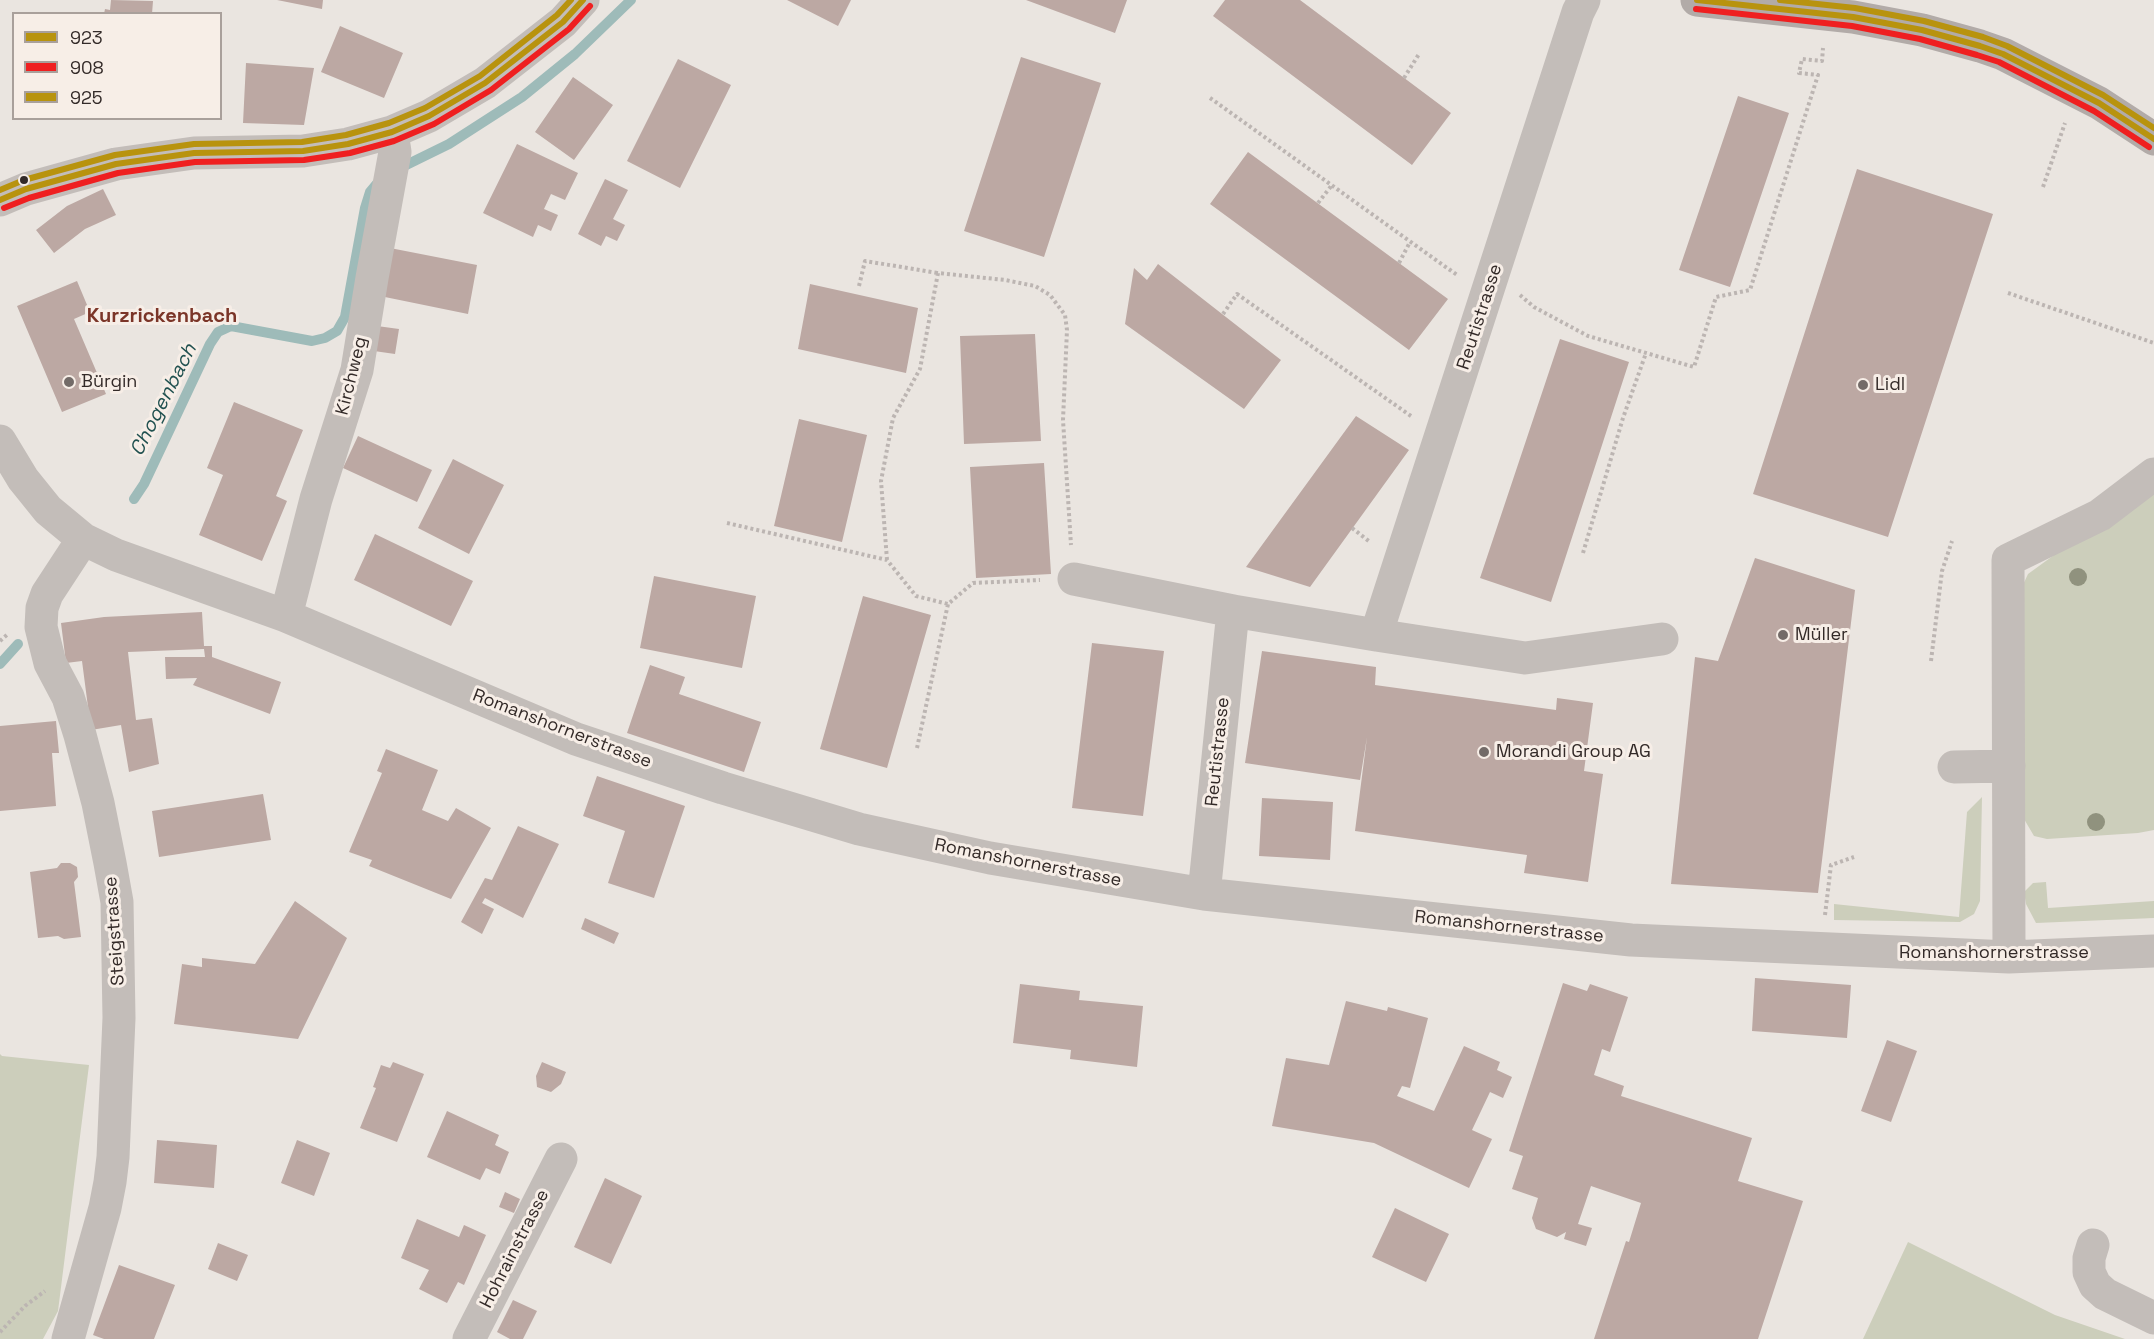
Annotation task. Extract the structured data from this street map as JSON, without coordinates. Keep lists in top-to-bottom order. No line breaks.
{"streets":{"street":["Reutistrasse","Kirchweg","Romanshornerstrasse","Steigstrasse","Hohrainstrasse"]},"crossings":[["Reutistrasse","Romanshornerstrasse"],["Kirchweg","Romanshornerstrasse"],["Romanshornerstrasse","Steigstrasse"]],"districts":["Kurzrickenbach"],"water":["Chogenbach"],"places":["Bürgin","Lidl","Müller","Morandi Group AG"],"lines":["transit line 923","transit line 925","transit line 908"],"legend":["923","908","925"]}
